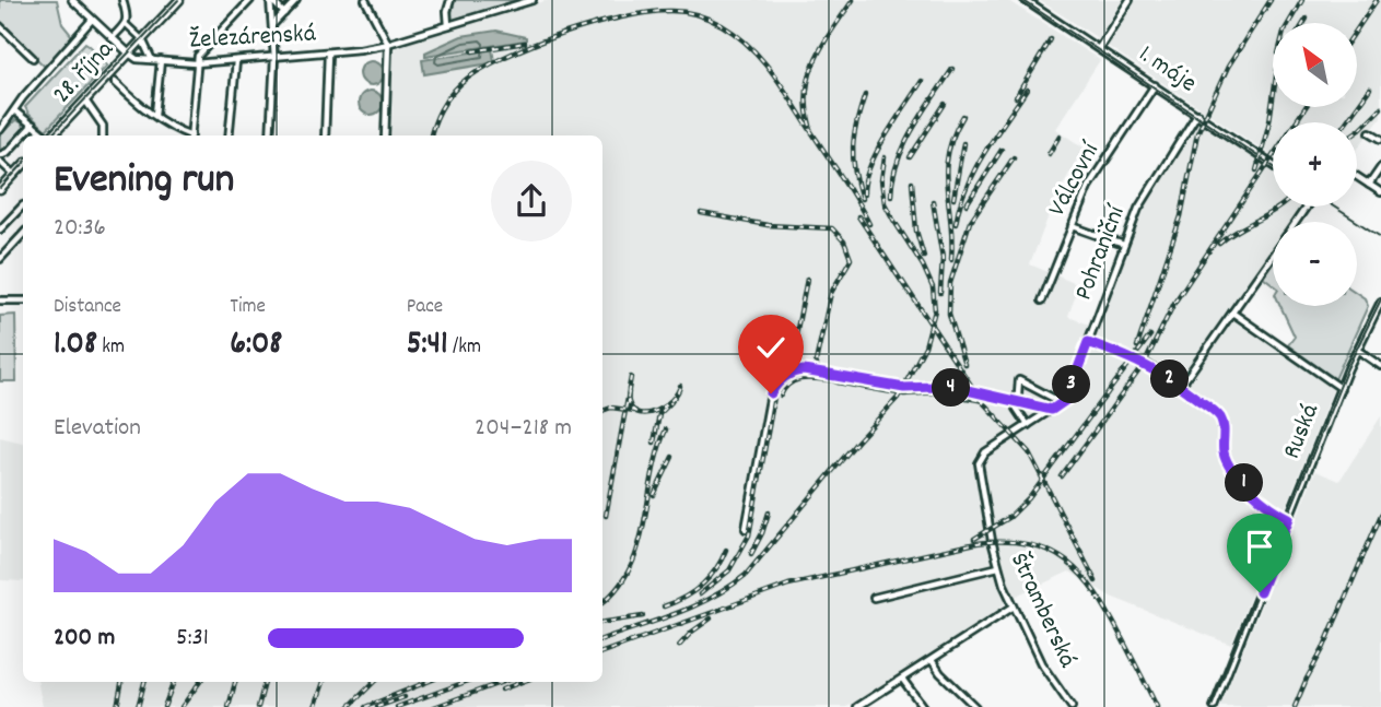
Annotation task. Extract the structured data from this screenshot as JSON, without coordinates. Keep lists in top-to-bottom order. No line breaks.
{"streets":{"main road":["28. října"],"street":["Železárenská","1. máje","Válcovní","Pohraniční","Ruská","Štramberská"]},"crossings":[["Železárenská","28. října"],["1. máje","Válcovní"],["1. máje","Pohraniční"]],"north":"top left","page":{"map_buttons":["+","−"],"heading":["Evening run","20:36"],"stats":[["Distance","1.08 km"],["Time","6:08"],["Pace","5:41 /km"]],"pins":["2","3","4","1"],"chart":["Elevation","204–218 m"],"list":[{"name":"200 m","note":"5:31"}]}}
